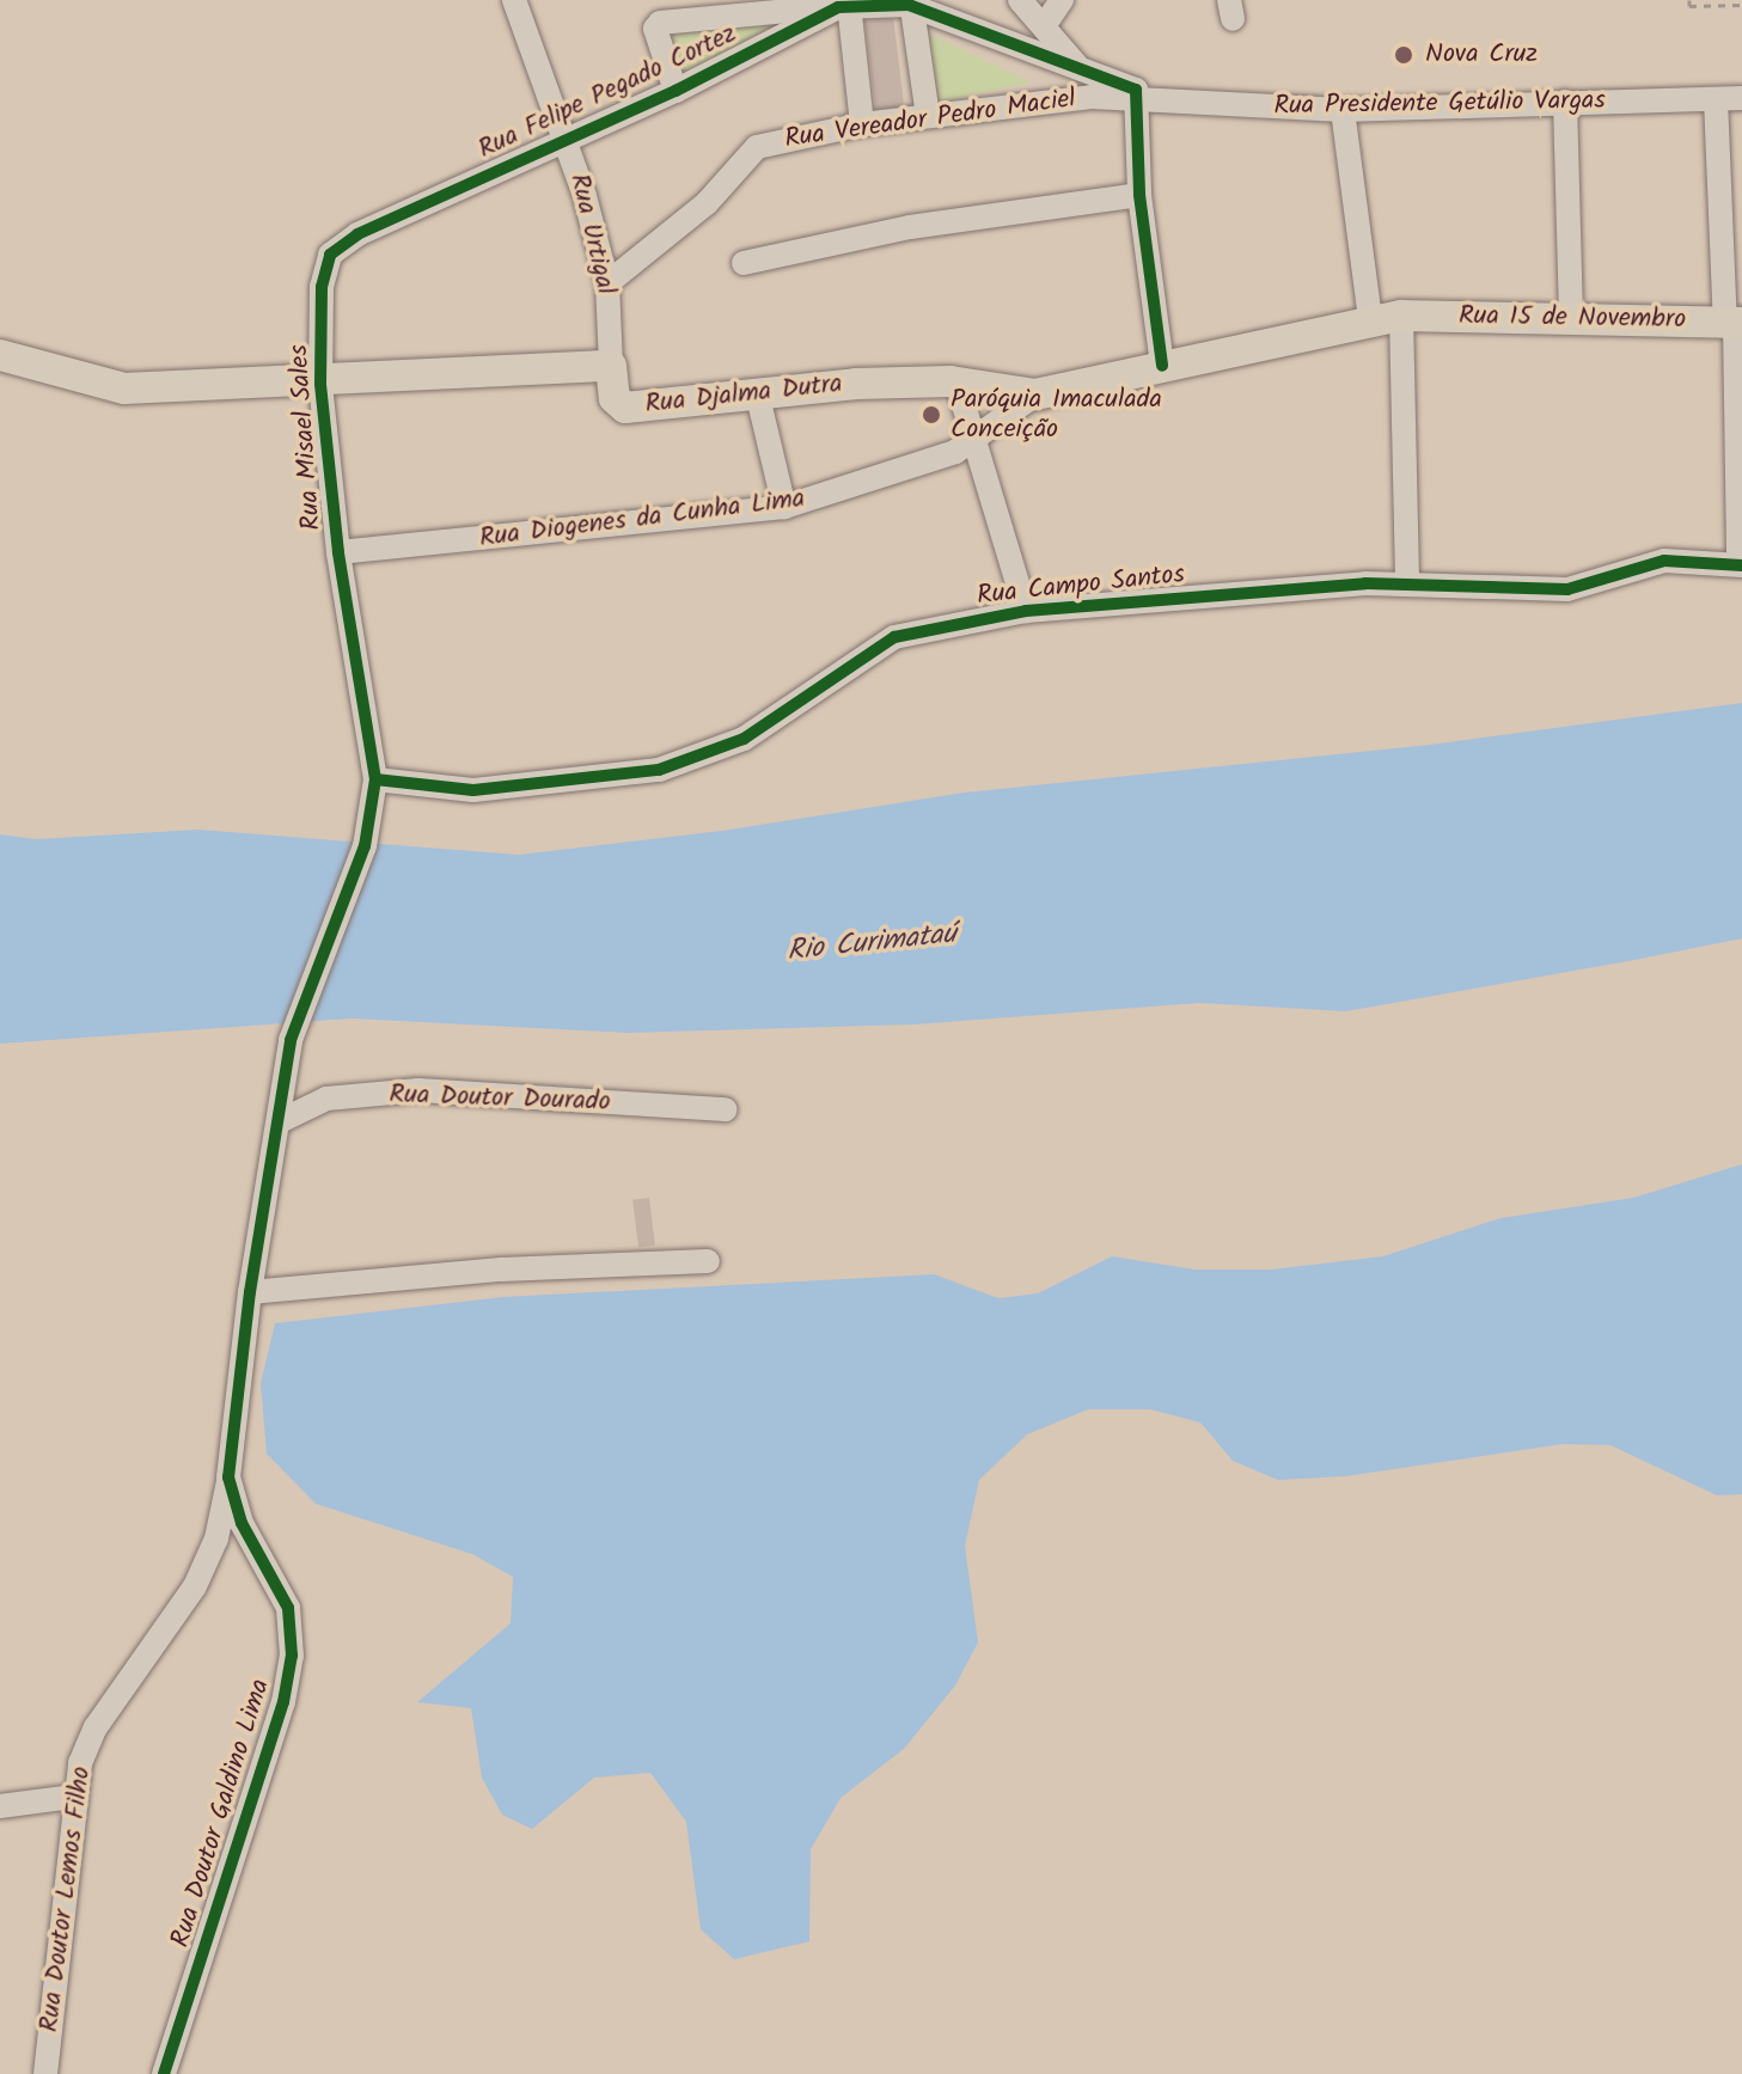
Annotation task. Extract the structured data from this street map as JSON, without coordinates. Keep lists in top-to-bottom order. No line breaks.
{"streets":{"main road":["Rua 15 de Novembro","Rua Djalma Dutra"],"street":["Rua Felipe Pegado Cortez","Rua Presidente Getúlio Vargas","Rua Vereador Pedro Maciel","Rua Urtigal","Rua Misael Sales","Rua Diogenes da Cunha Lima","Rua Campo Santos","Rua Doutor Dourado","Rua Doutor Galdino Lima","Rua Doutor Lemos Filho"]},"crossings":[["Rua Felipe Pegado Cortez","Rua Presidente Getúlio Vargas"],["Rua Felipe Pegado Cortez","Rua Vereador Pedro Maciel"],["Rua Felipe Pegado Cortez","Rua Urtigal"],["Rua Felipe Pegado Cortez","Rua Misael Sales"],["Rua Presidente Getúlio Vargas","Rua Vereador Pedro Maciel"],["Rua Vereador Pedro Maciel","Rua Urtigal"],["Rua Urtigal","Rua Djalma Dutra"],["Rua 15 de Novembro","Rua Djalma Dutra"],["Rua Djalma Dutra","Rua Diogenes da Cunha Lima"],["Rua Misael Sales","Rua Diogenes da Cunha Lima"],["Rua Campo Santos","Rua Doutor Galdino Lima"],["Rua Doutor Dourado","Rua Doutor Galdino Lima"],["Rua Doutor Galdino Lima","Rua Doutor Lemos Filho"]],"water":["Rio Curimataú"],"places":["Nova Cruz","Paróquia Imaculada Conceição"]}
